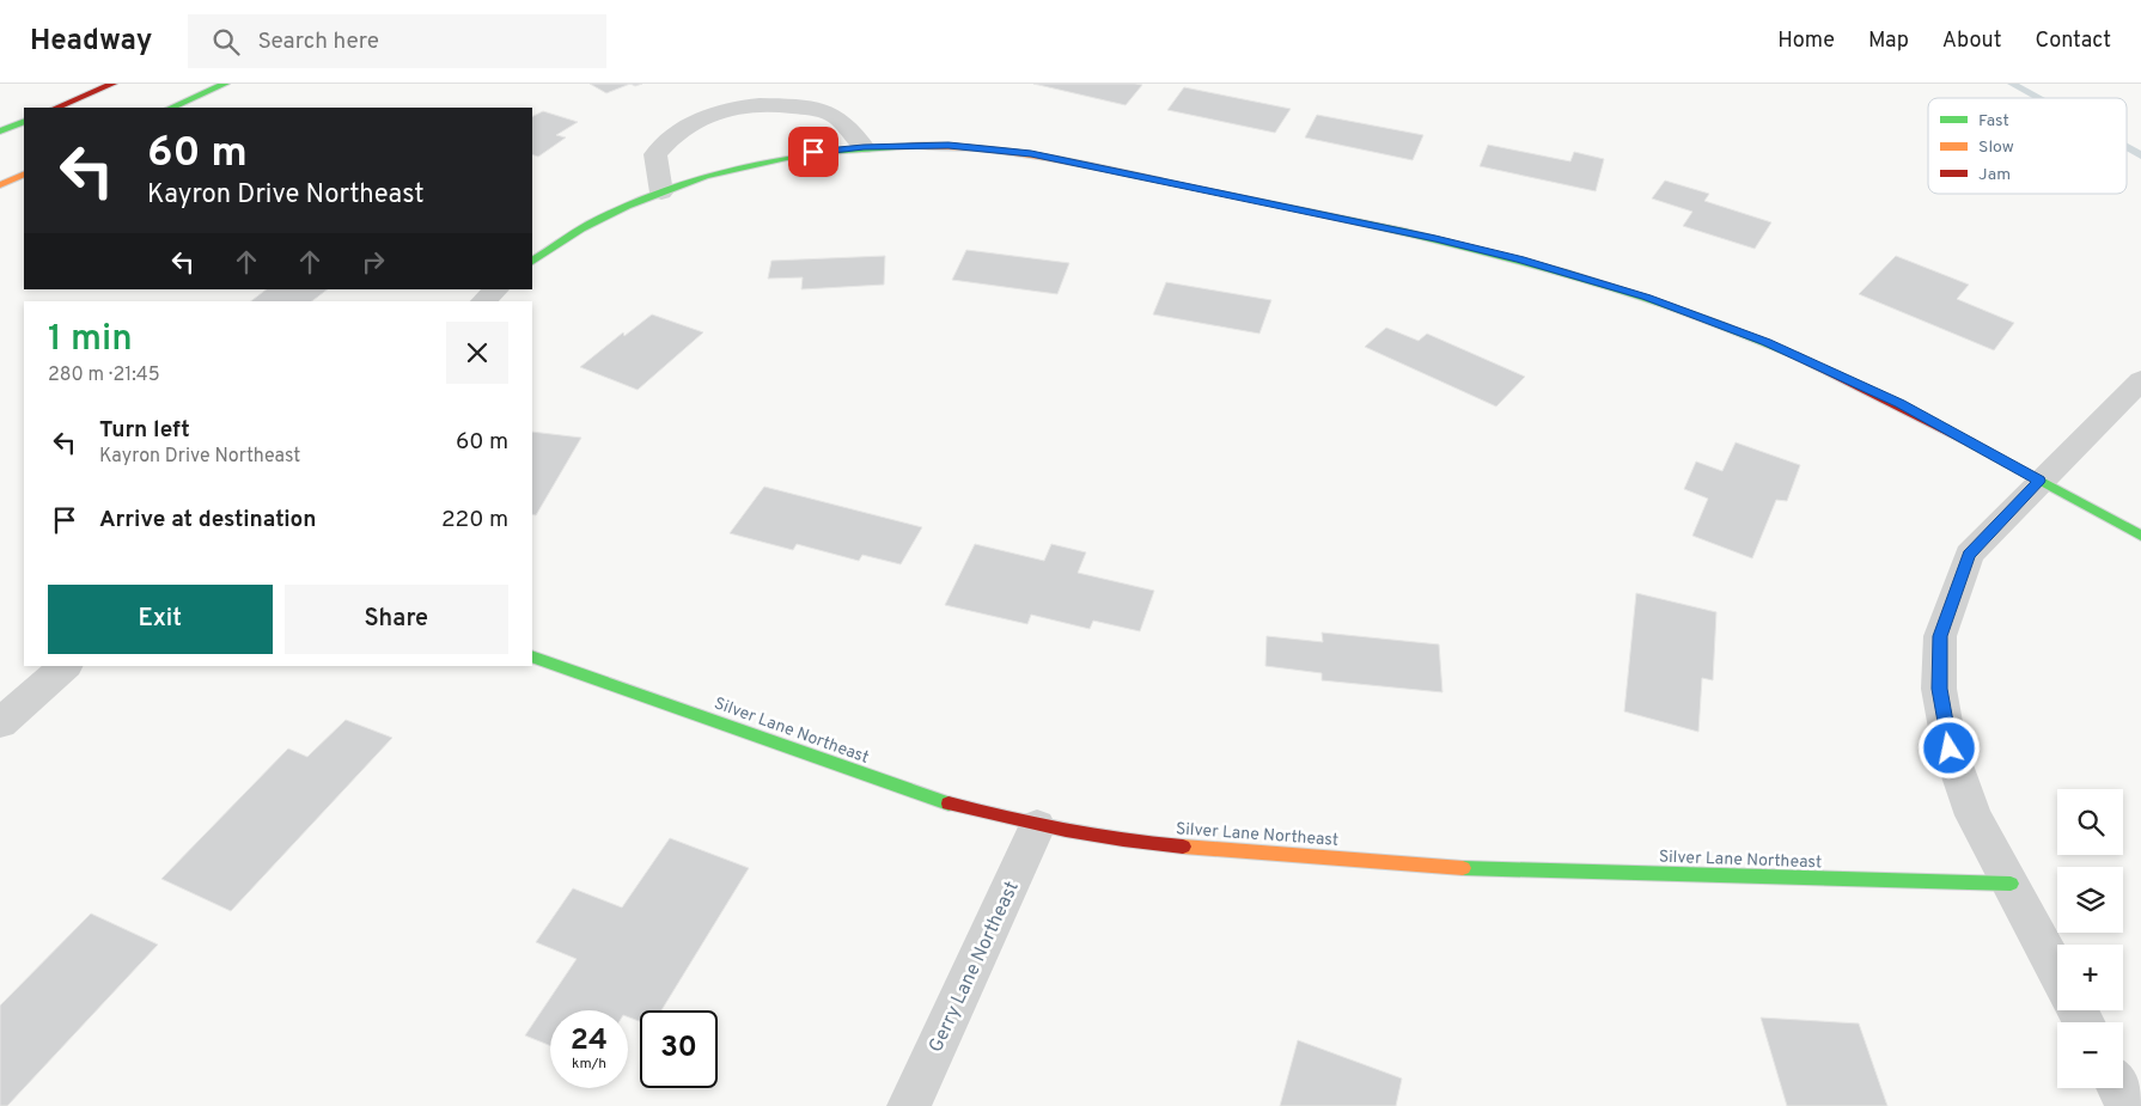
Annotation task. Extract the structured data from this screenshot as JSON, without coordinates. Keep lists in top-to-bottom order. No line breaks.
{"streets":{"main road":["Silver Lane Northeast"],"street":["Gerry Lane Northeast"]},"crossings":[["Silver Lane Northeast","Gerry Lane Northeast"]],"legend":["Fast","Slow","Jam"],"page":{"header":"Headway","search":"Search here","nav":["Home","Map","About","Contact"],"turn":["60 m","Kayron Drive Northeast"],"heading":["1 min","280 m · 21:45"],"list":[{"name":"Turn left","note":"Kayron Drive Northeast","value":"60 m"},{"name":"Arrive at destination","value":"220 m"}],"buttons":["Exit","Share"],"map_buttons":["+","−"],"speed":"24 km/h","limit":"30"}}
